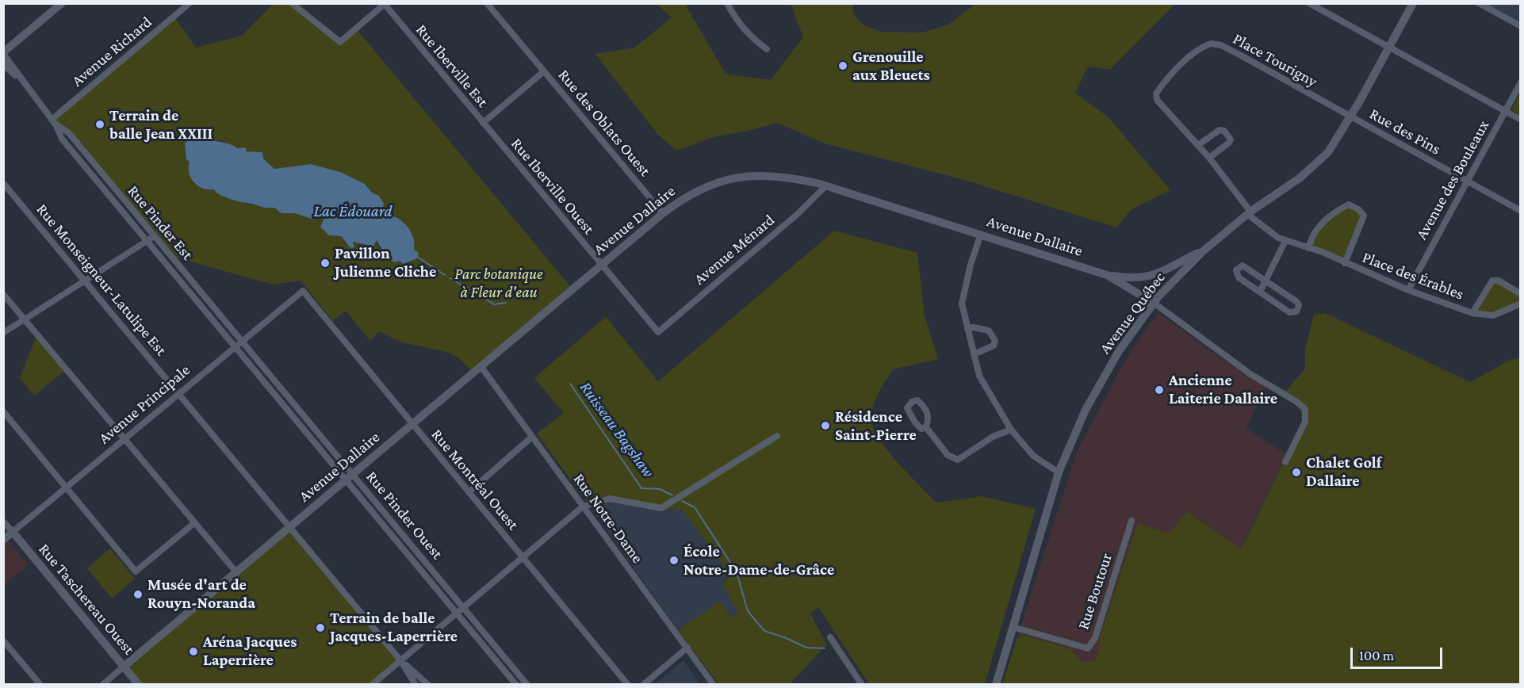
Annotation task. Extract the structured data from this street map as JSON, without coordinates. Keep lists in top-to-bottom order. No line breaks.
{"streets":{"street":["Avenue Richard","Place Tourigny","Rue Iberville Est","Rue des Oblats Ouest","Rue des Pins","Avenue des Bouleaux","Rue Iberville Ouest","Avenue Dallaire","Rue Pinder Est","Avenue Ménard","Place des Érables","Rue Monseigneur-Latulipe Est","Avenue Québec","Avenue Principale","Rue Montréal Ouest","Rue Pinder Ouest","Rue Notre-Dame","Rue Boutour","Rue Taschereau Ouest"]},"crossings":[["Avenue Richard","Rue Pinder Est"],["Place Tourigny","Rue des Pins"],["Place Tourigny","Place des Érables"],["Place Tourigny","Avenue Québec"],["Rue Iberville Est","Rue Iberville Ouest"],["Rue des Oblats Ouest","Avenue Dallaire"],["Rue des Pins","Avenue des Bouleaux"],["Rue des Pins","Avenue Québec"],["Avenue des Bouleaux","Place des Érables"],["Rue Iberville Ouest","Avenue Dallaire"],["Rue Iberville Ouest","Avenue Ménard"],["Avenue Dallaire","Avenue Ménard"],["Avenue Dallaire","Rue Monseigneur-Latulipe Est"],["Avenue Dallaire","Avenue Québec"],["Avenue Dallaire","Rue Montréal Ouest"],["Avenue Dallaire","Rue Pinder Ouest"],["Avenue Dallaire","Rue Notre-Dame"],["Avenue Dallaire","Rue Taschereau Ouest"],["Rue Pinder Est","Avenue Principale"],["Rue Pinder Est","Rue Pinder Ouest"],["Place des Érables","Avenue Québec"],["Rue Monseigneur-Latulipe Est","Avenue Principale"],["Avenue Québec","Rue Boutour"],["Avenue Principale","Rue Montréal Ouest"],["Avenue Principale","Rue Pinder Ouest"],["Avenue Principale","Rue Taschereau Ouest"]],"water":["Lac Édouard","Ruisseau Bagshaw"],"parks":["Parc botanique à Fleur d'eau"],"places":["Grenouille aux Bleuets","Terrain de balle Jean XXIII","Pavillon Julienne Cliche","Ancienne Laiterie Dallaire","Résidence Saint-Pierre","Chalet Golf Dallaire","École Notre-Dame-de-Grâce","Musée d'art de Rouyn-Noranda","Terrain de balle Jacques-Laperrière","Aréna Jacques Laperrière"],"scale_bar":"100 m"}
